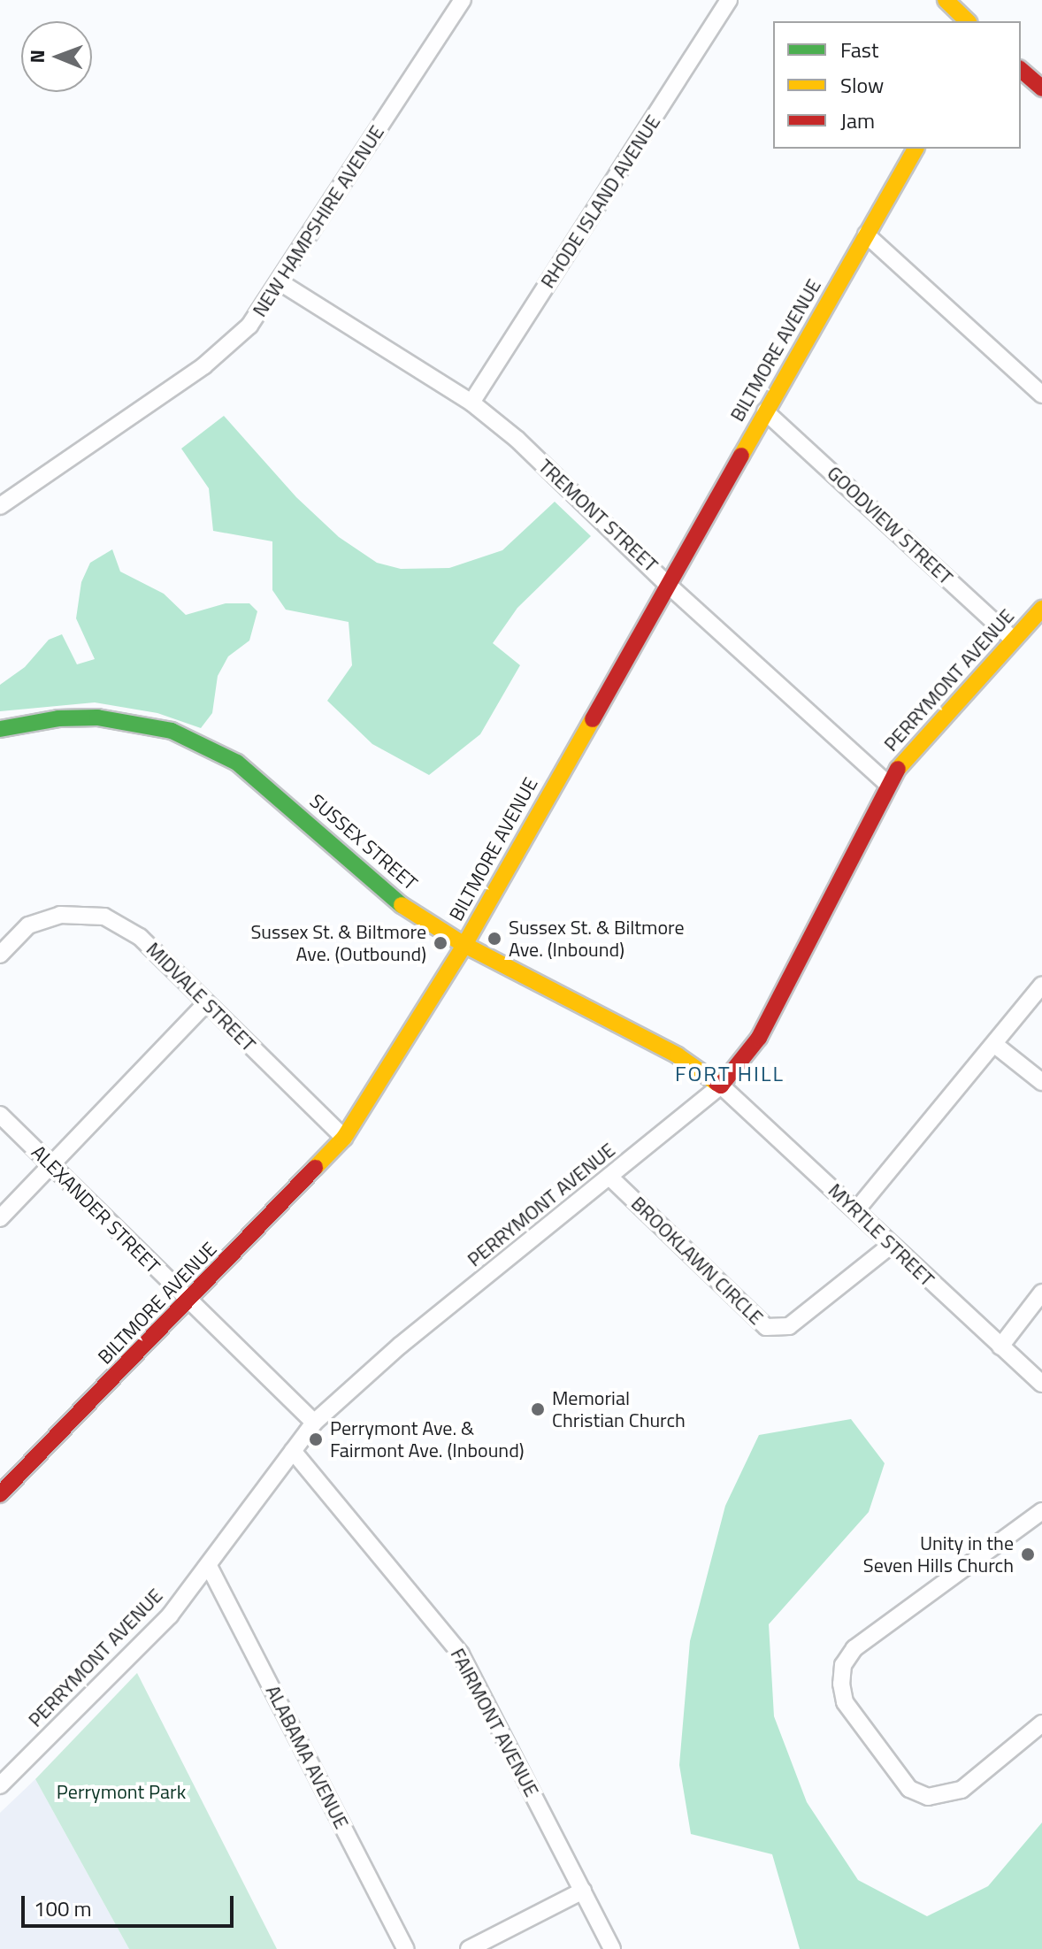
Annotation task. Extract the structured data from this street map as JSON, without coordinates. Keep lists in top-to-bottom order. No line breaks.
{"streets":{"street":["RHODE ISLAND AVENUE","NEW HAMPSHIRE AVENUE","BILTMORE AVENUE","TREMONT STREET","GOODVIEW STREET","PERRYMONT AVENUE","SUSSEX STREET","MIDVALE STREET","ALEXANDER STREET","MYRTLE STREET","BROOKLAWN CIRCLE","FAIRMONT AVENUE","ALABAMA AVENUE"]},"crossings":[["RHODE ISLAND AVENUE","TREMONT STREET"],["NEW HAMPSHIRE AVENUE","TREMONT STREET"],["BILTMORE AVENUE","TREMONT STREET"],["BILTMORE AVENUE","GOODVIEW STREET"],["BILTMORE AVENUE","SUSSEX STREET"],["BILTMORE AVENUE","MIDVALE STREET"],["BILTMORE AVENUE","ALEXANDER STREET"],["TREMONT STREET","PERRYMONT AVENUE"],["GOODVIEW STREET","PERRYMONT AVENUE"],["PERRYMONT AVENUE","SUSSEX STREET"],["PERRYMONT AVENUE","ALEXANDER STREET"],["PERRYMONT AVENUE","MYRTLE STREET"],["PERRYMONT AVENUE","BROOKLAWN CIRCLE"],["PERRYMONT AVENUE","FAIRMONT AVENUE"],["PERRYMONT AVENUE","ALABAMA AVENUE"],["SUSSEX STREET","MYRTLE STREET"],["MYRTLE STREET","BROOKLAWN CIRCLE"]],"districts":["FORT HILL"],"parks":["Perrymont Park"],"places":["Sussex St. & Biltmore Ave. (Inbound)","Sussex St. & Biltmore Ave. (Outbound)","Memorial Christian Church","Perrymont Ave. & Fairmont Ave. (Inbound)","Unity in the Seven Hills Church"],"legend":["Fast","Slow","Jam"],"scale_bar":"100 m","north":"left"}
